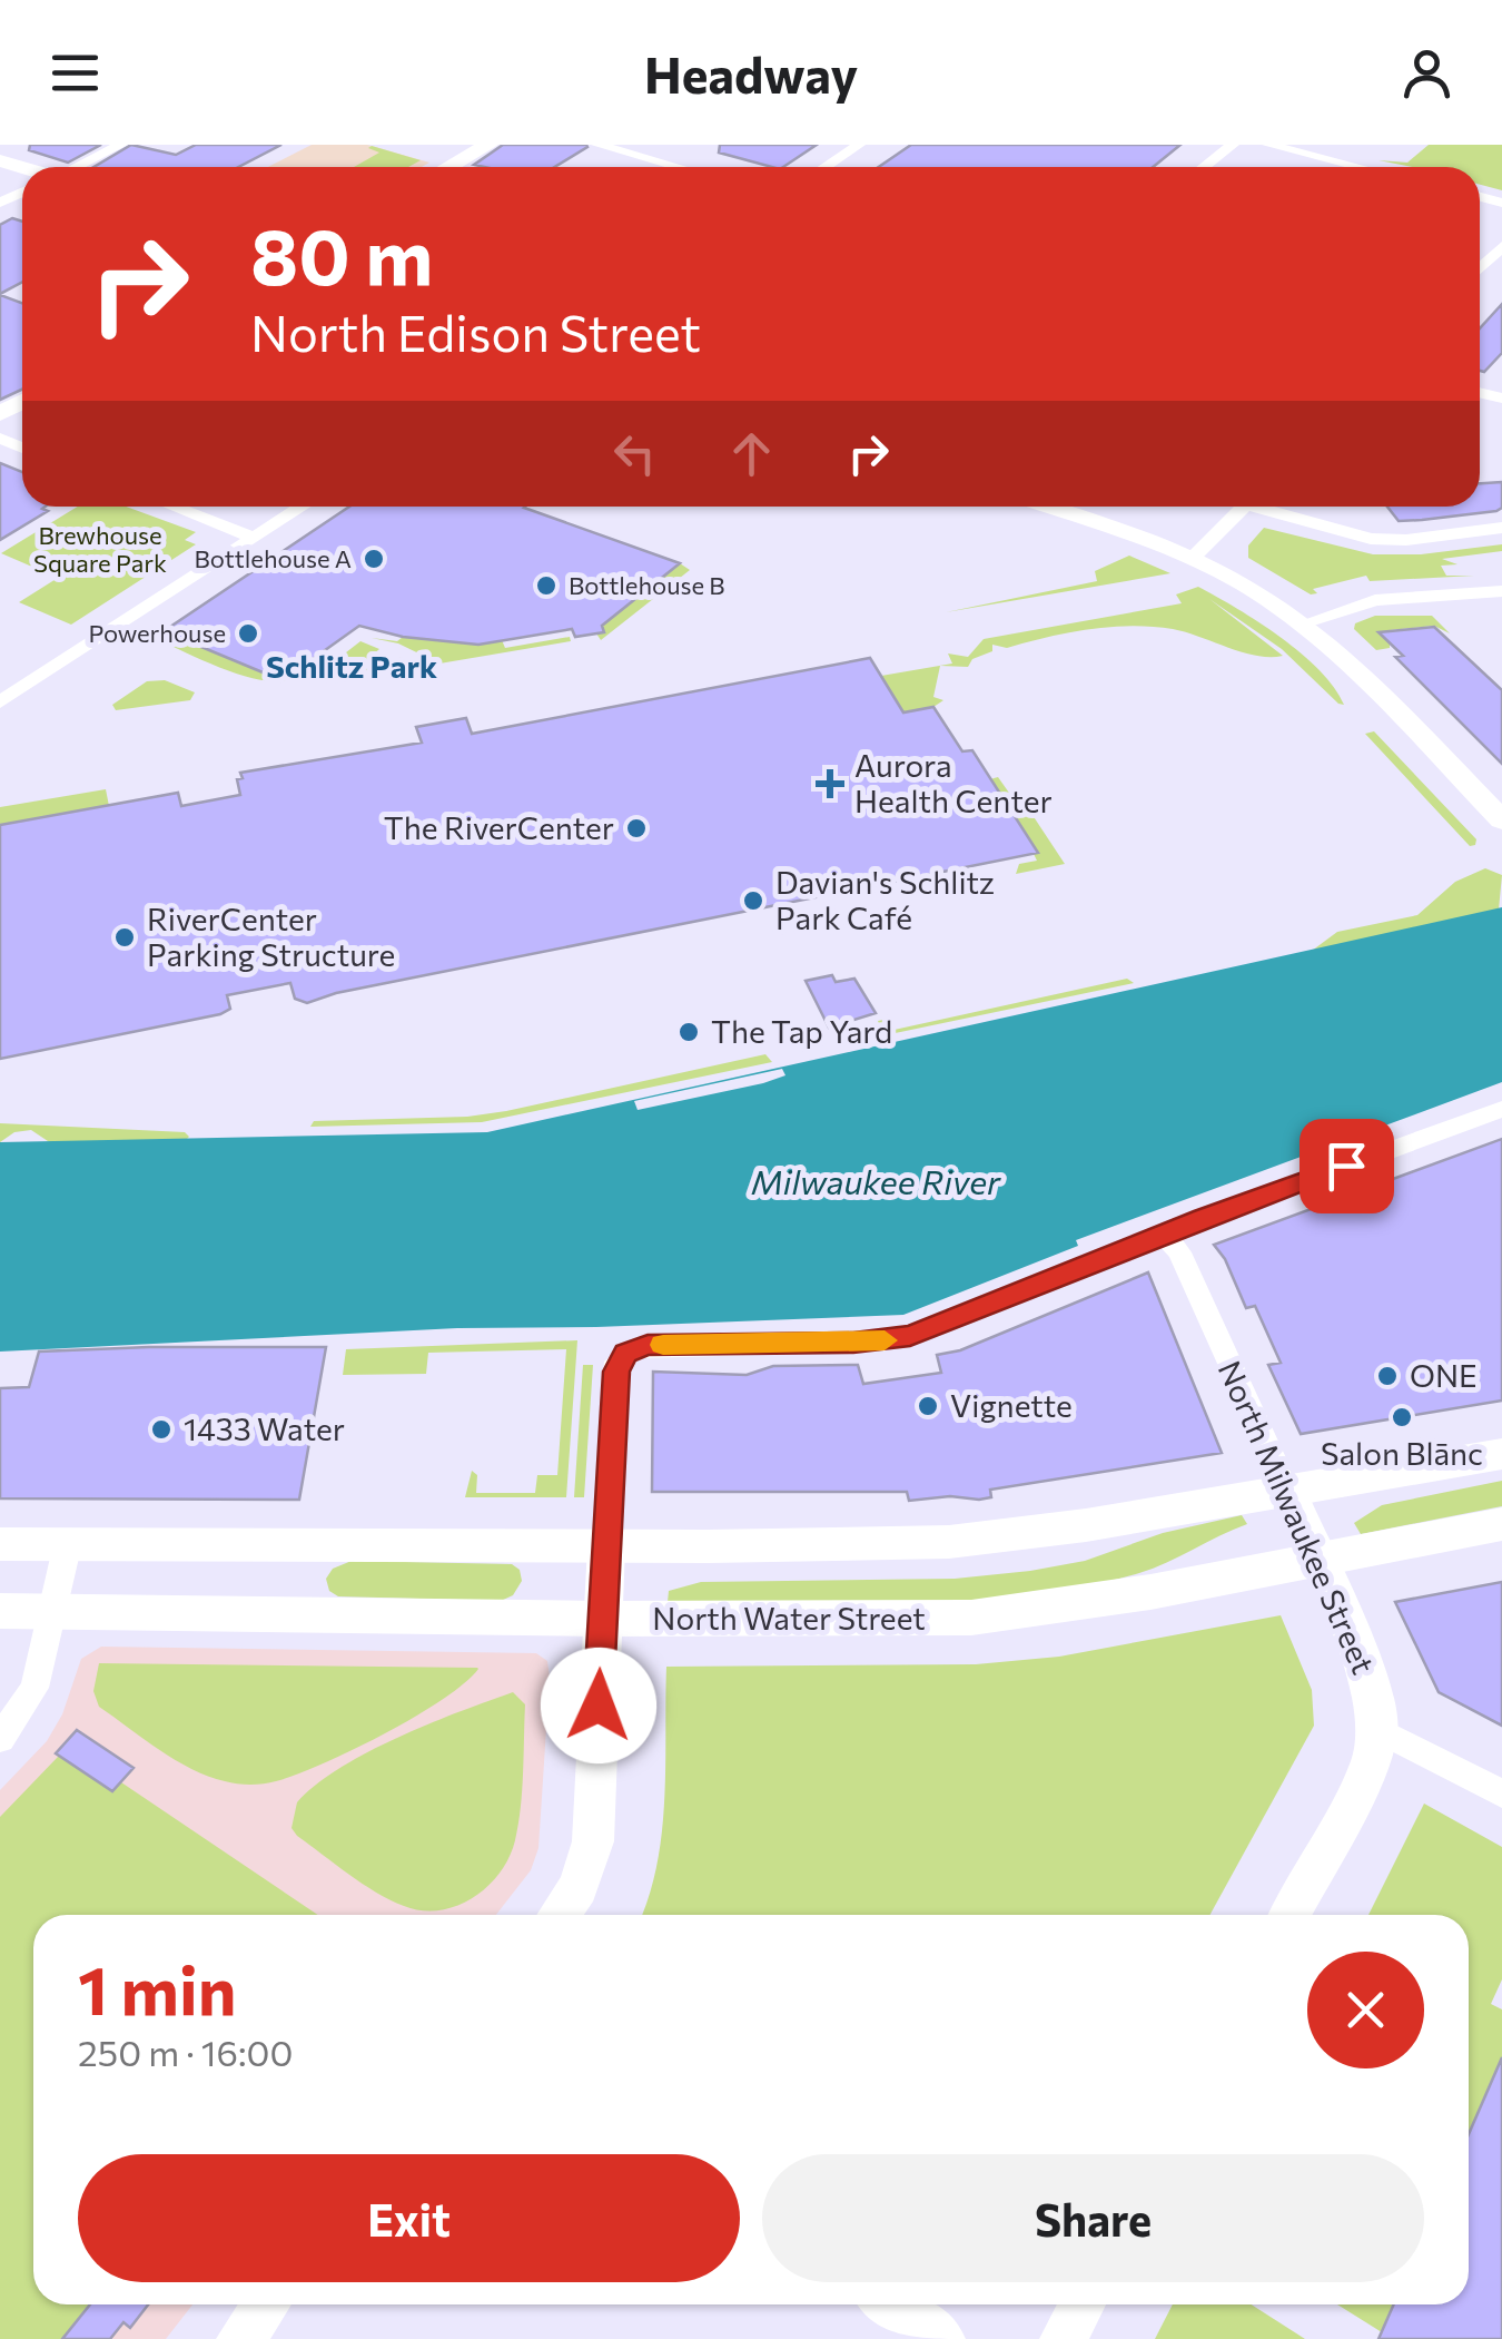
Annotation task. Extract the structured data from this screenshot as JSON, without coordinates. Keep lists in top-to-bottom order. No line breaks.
{"streets":{"main road":["North Water Street"],"street":["North Milwaukee Street"]},"crossings":[["North Milwaukee Street","North Water Street"]],"districts":["Schlitz Park"],"water":["Milwaukee River"],"parks":["Brewhouse Square Park"],"places":{"other":["Bottlehouse A","Bottlehouse B","Powerhouse","The RiverCenter","Davian's Schlitz Park Café","RiverCenter Parking Structure","The Tap Yard","ONE","Vignette","Salon Blānc","1433 Water"],"health":["Aurora Health Center"]},"page":{"header":"Headway","turn":["80 m","North Edison Street"],"heading":["1 min","250 m · 16:00"],"buttons":["Exit","Share"]}}
